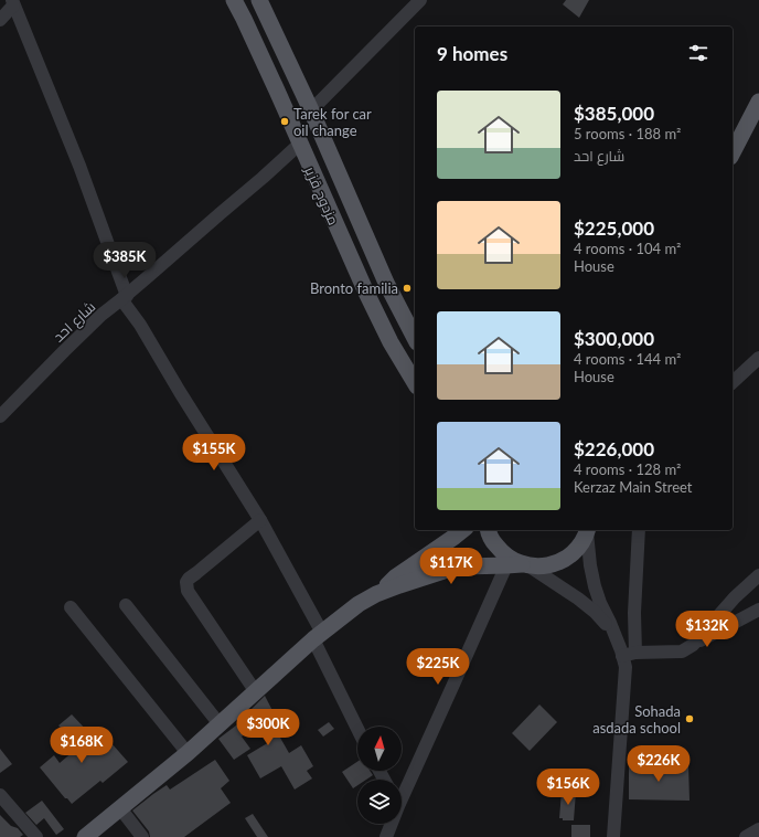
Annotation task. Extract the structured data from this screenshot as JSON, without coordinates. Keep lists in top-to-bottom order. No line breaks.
{"streets":{"main road":["مزدوج قزير"],"street":["شارع احد"]},"crossings":[["مزدوج قزير","شارع احد"]],"places":["Tarek for car oil change","Bronto familia","Sohada asdada school"],"north":"top","page":{"heading":"9 homes","list":[{"name":"$385,000","note":"5 rooms · 188 m² · شارع احد"},{"name":"$225,000","note":"4 rooms · 104 m² · House"},{"name":"$300,000","note":"4 rooms · 144 m² · House"},{"name":"$226,000","note":"4 rooms · 128 m² · Kerzaz Main Street"}],"price":["$385K","$155K","$117K","$132K","$225K","$300K","$168K","$226K","$156K"]}}
